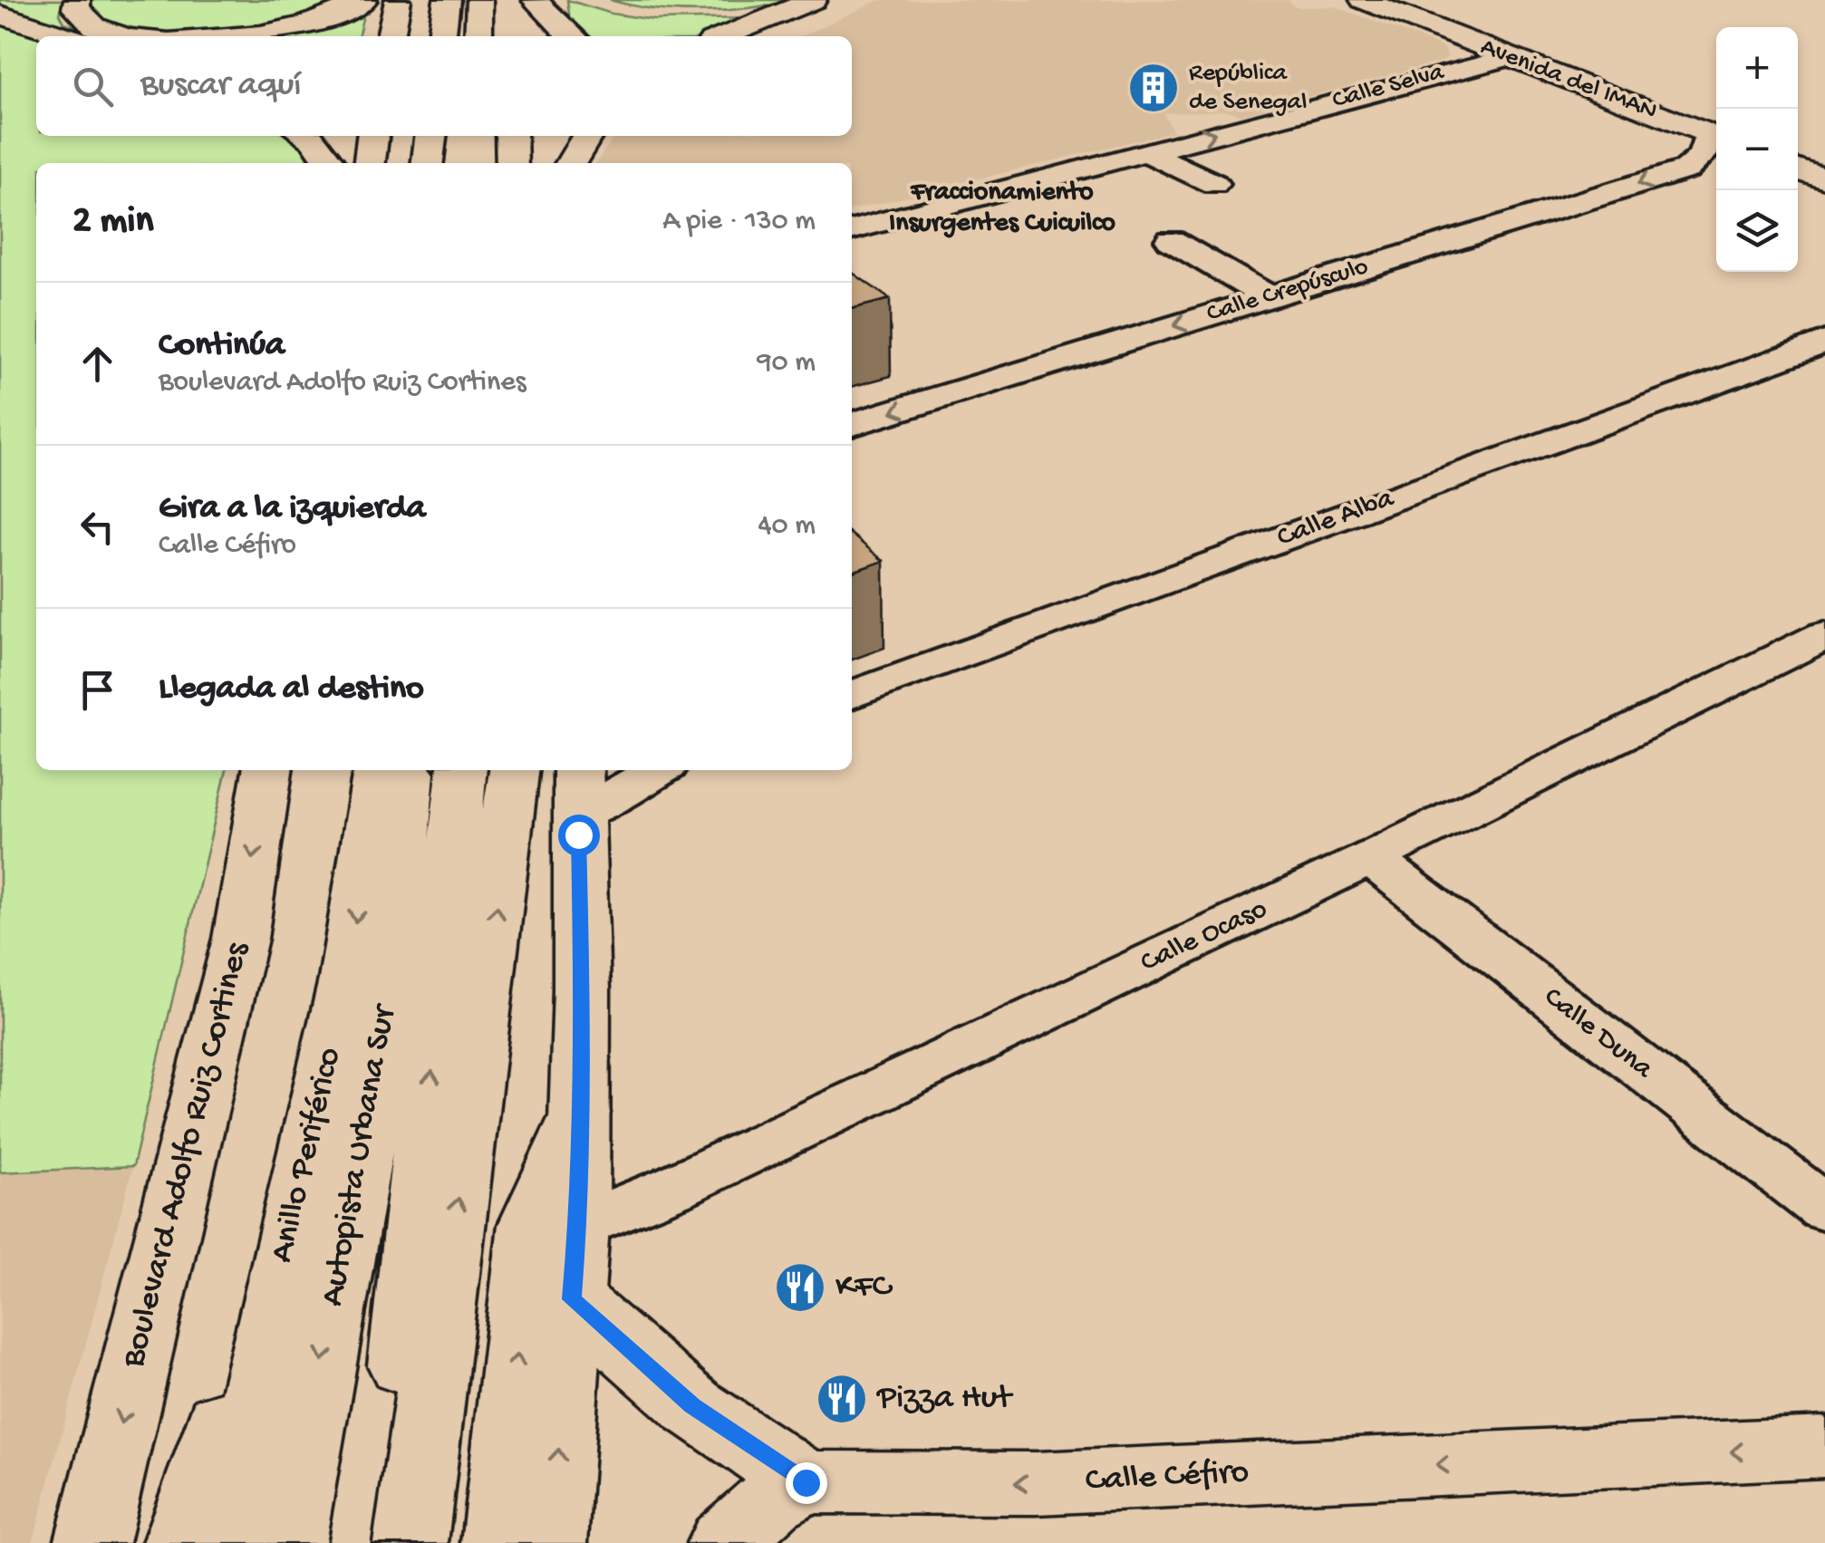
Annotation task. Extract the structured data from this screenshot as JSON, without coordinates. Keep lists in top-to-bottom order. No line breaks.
{"streets":{"main road":["Avenida del IMAN","Boulevard Adolfo Ruiz Cortines","Anillo Periférico","Autopista Urbana Sur","Calle Céfiro"],"street":["Calle Selva","Calle Crepúsculo","Calle Alba","Calle Ocaso","Calle Duna"]},"crossings":[["Avenida del IMAN","Calle Selva"],["Avenida del IMAN","Calle Crepúsculo"],["Calle Ocaso","Calle Duna"]],"one_way":["Calle Selva","Calle Crepúsculo","Calle Céfiro"],"districts":["Fraccionamiento Insurgentes Cuicuilco"],"places":{"building":["República de Senegal"],"restaurant":["KFC","Pizza Hut"]},"page":{"map_buttons":["+","−"],"search":"Buscar aquí","heading":["2 min","A pie · 130 m"],"list":[["Continúa","Boulevard Adolfo Ruiz Cortines","90 m"],["Gira a la izquierda","Calle Céfiro","40 m"],"Llegada al destino"]}}
